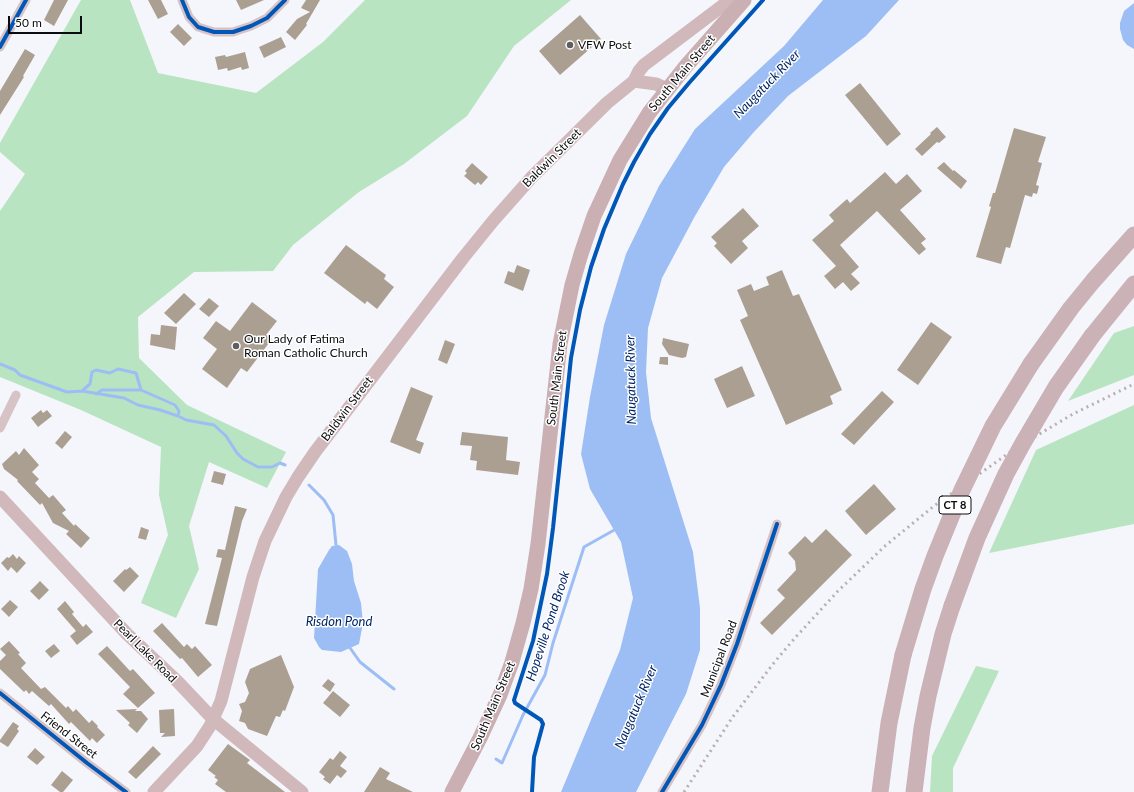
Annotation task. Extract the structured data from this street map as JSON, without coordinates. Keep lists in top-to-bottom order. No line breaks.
{"streets":{"highway":["CT 8"],"main road":["South Main Street","Baldwin Street","Pearl Lake Road"],"street":["Municipal Road","Friend Street"]},"crossings":[["Baldwin Street","Pearl Lake Road"]],"water":["Naugatuck River","Risdon Pond","Hopeville Pond Brook"],"places":["VFW Post","Our Lady of Fatima Roman Catholic Church"],"scale_bar":"50 m"}
